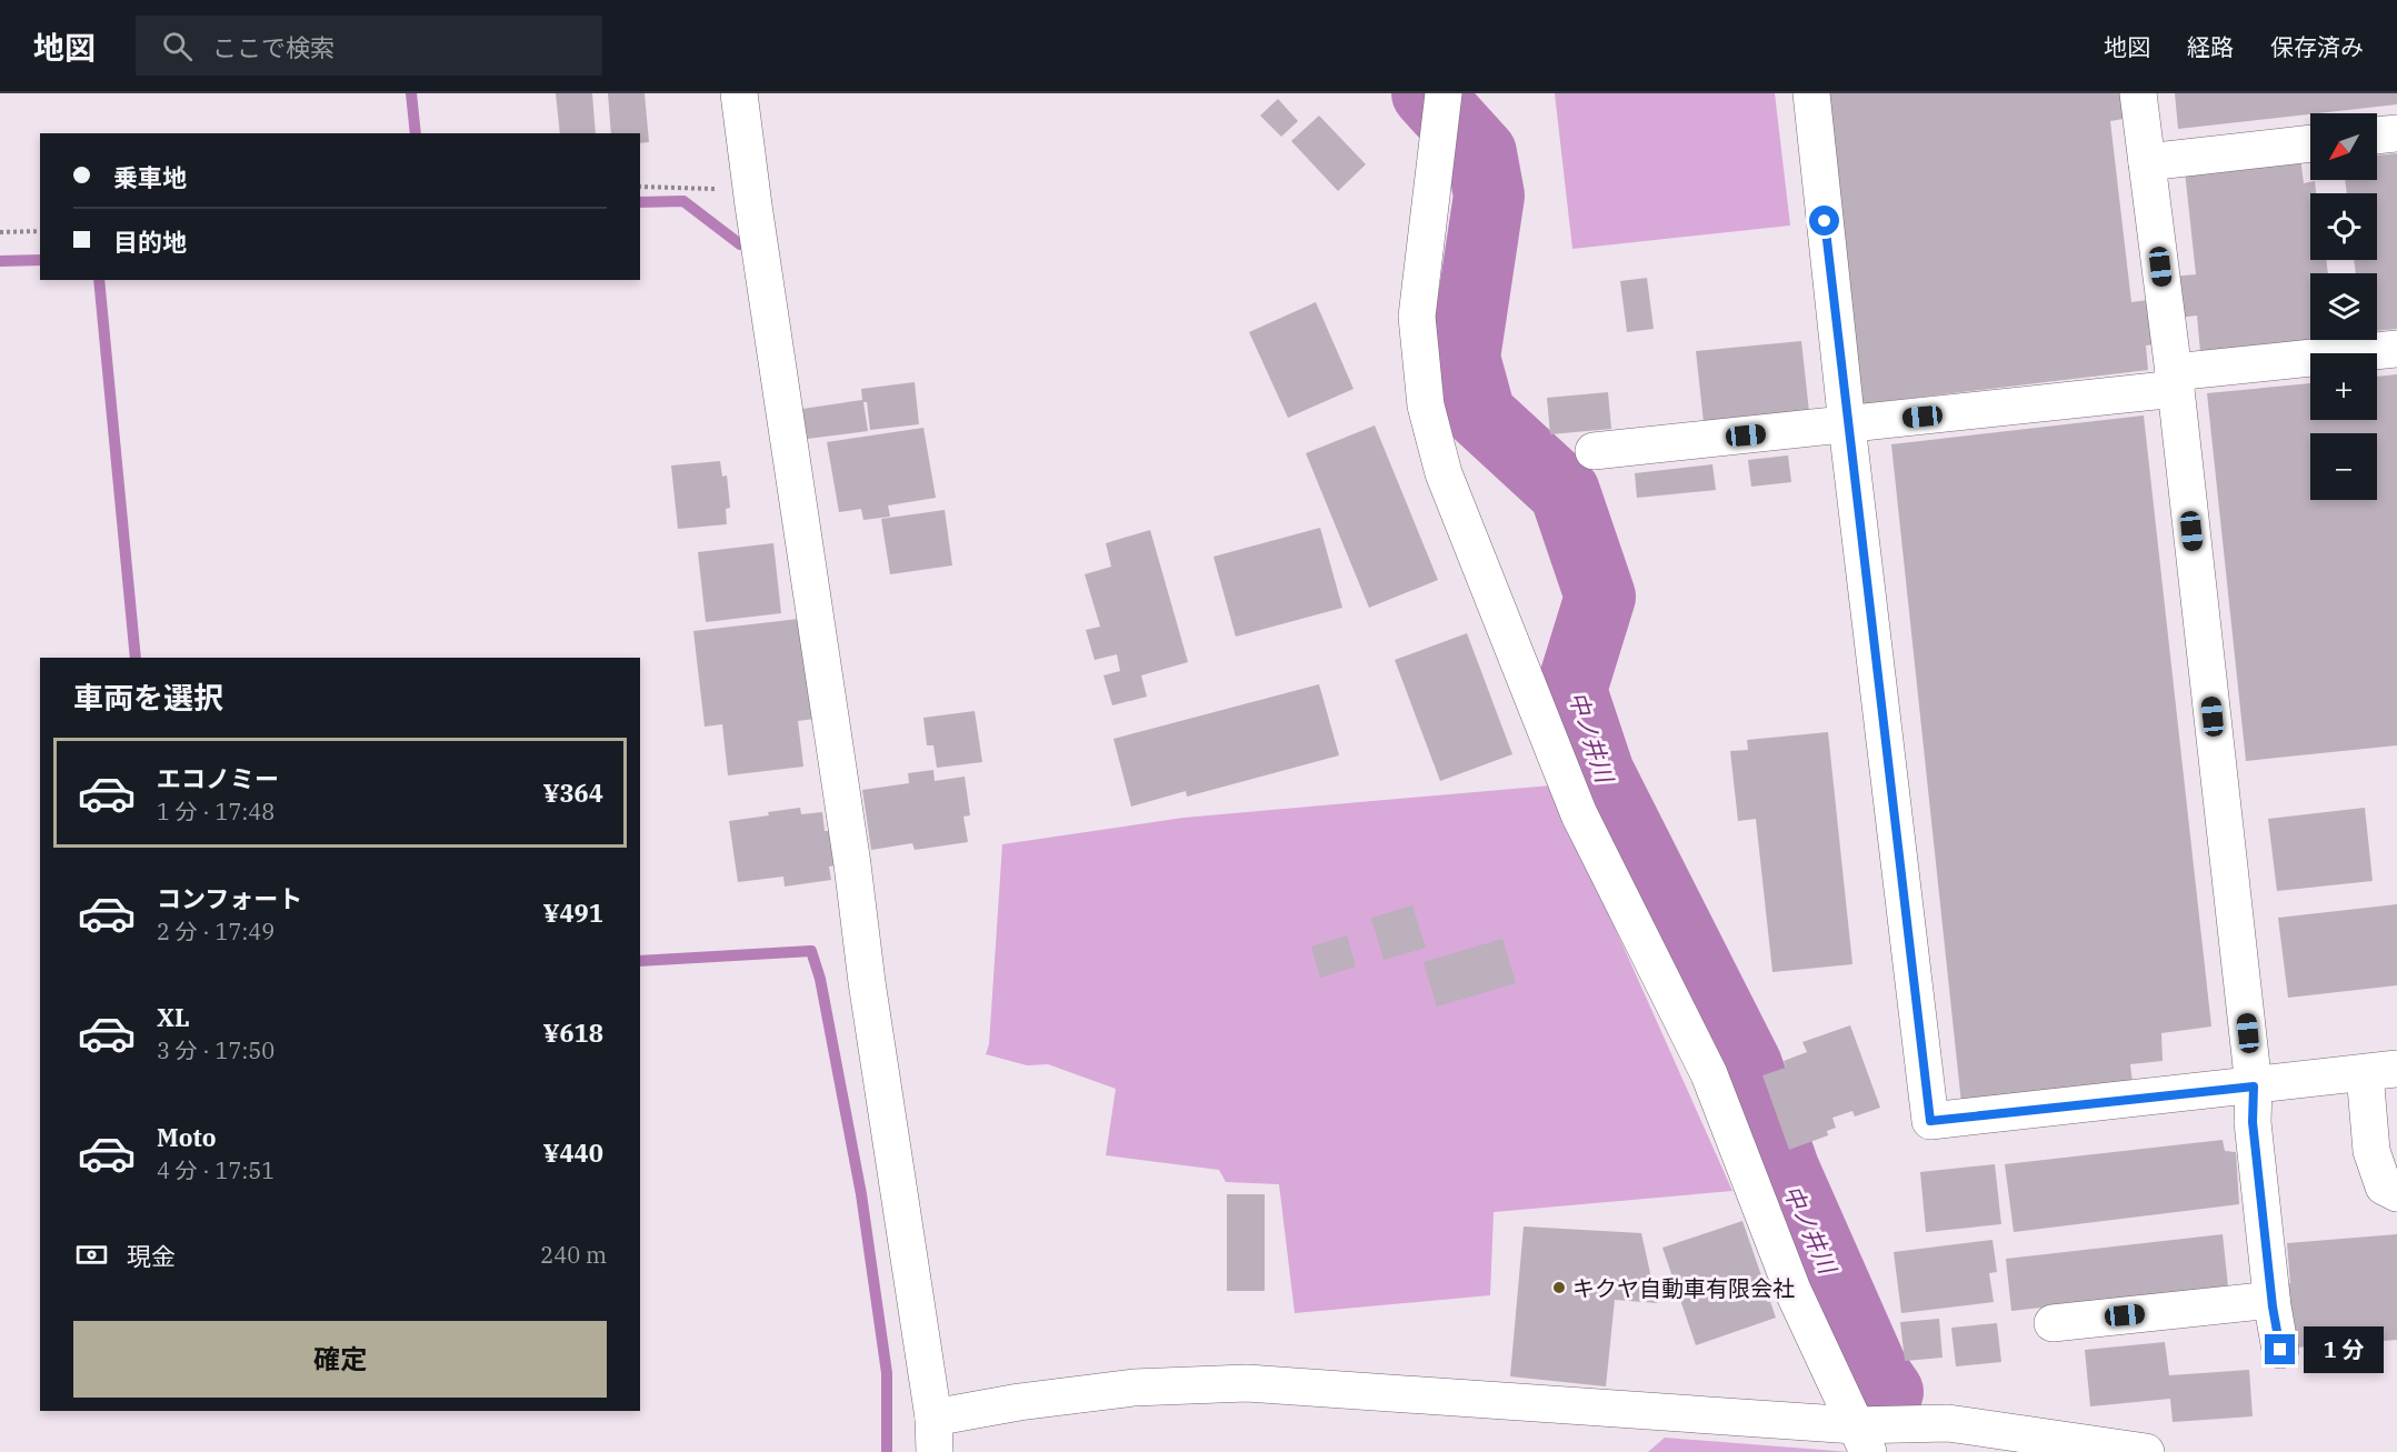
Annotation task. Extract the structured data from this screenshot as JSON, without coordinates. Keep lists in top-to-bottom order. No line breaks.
{"water":["中ノ井川"],"places":["キクヤ自動車有限会社"],"north":"bottom left","page":{"header":"地図","search":"ここで検索","nav":["地図","経路","保存済み"],"map_buttons":["+","−"],"banner":["乗車地","目的地"],"heading":"車両を選択","list":[{"name":"エコノミー","note":"1 分 · 17:48","value":"¥364"},{"name":"コンフォート","note":"2 分 · 17:49","value":"¥491"},{"name":"XL","note":"3 分 · 17:50","value":"¥618"},{"name":"Moto","note":"4 分 · 17:51","value":"¥440"}],"pay":["現金","240 m"],"buttons":"確定","bubble":"1 分"}}
